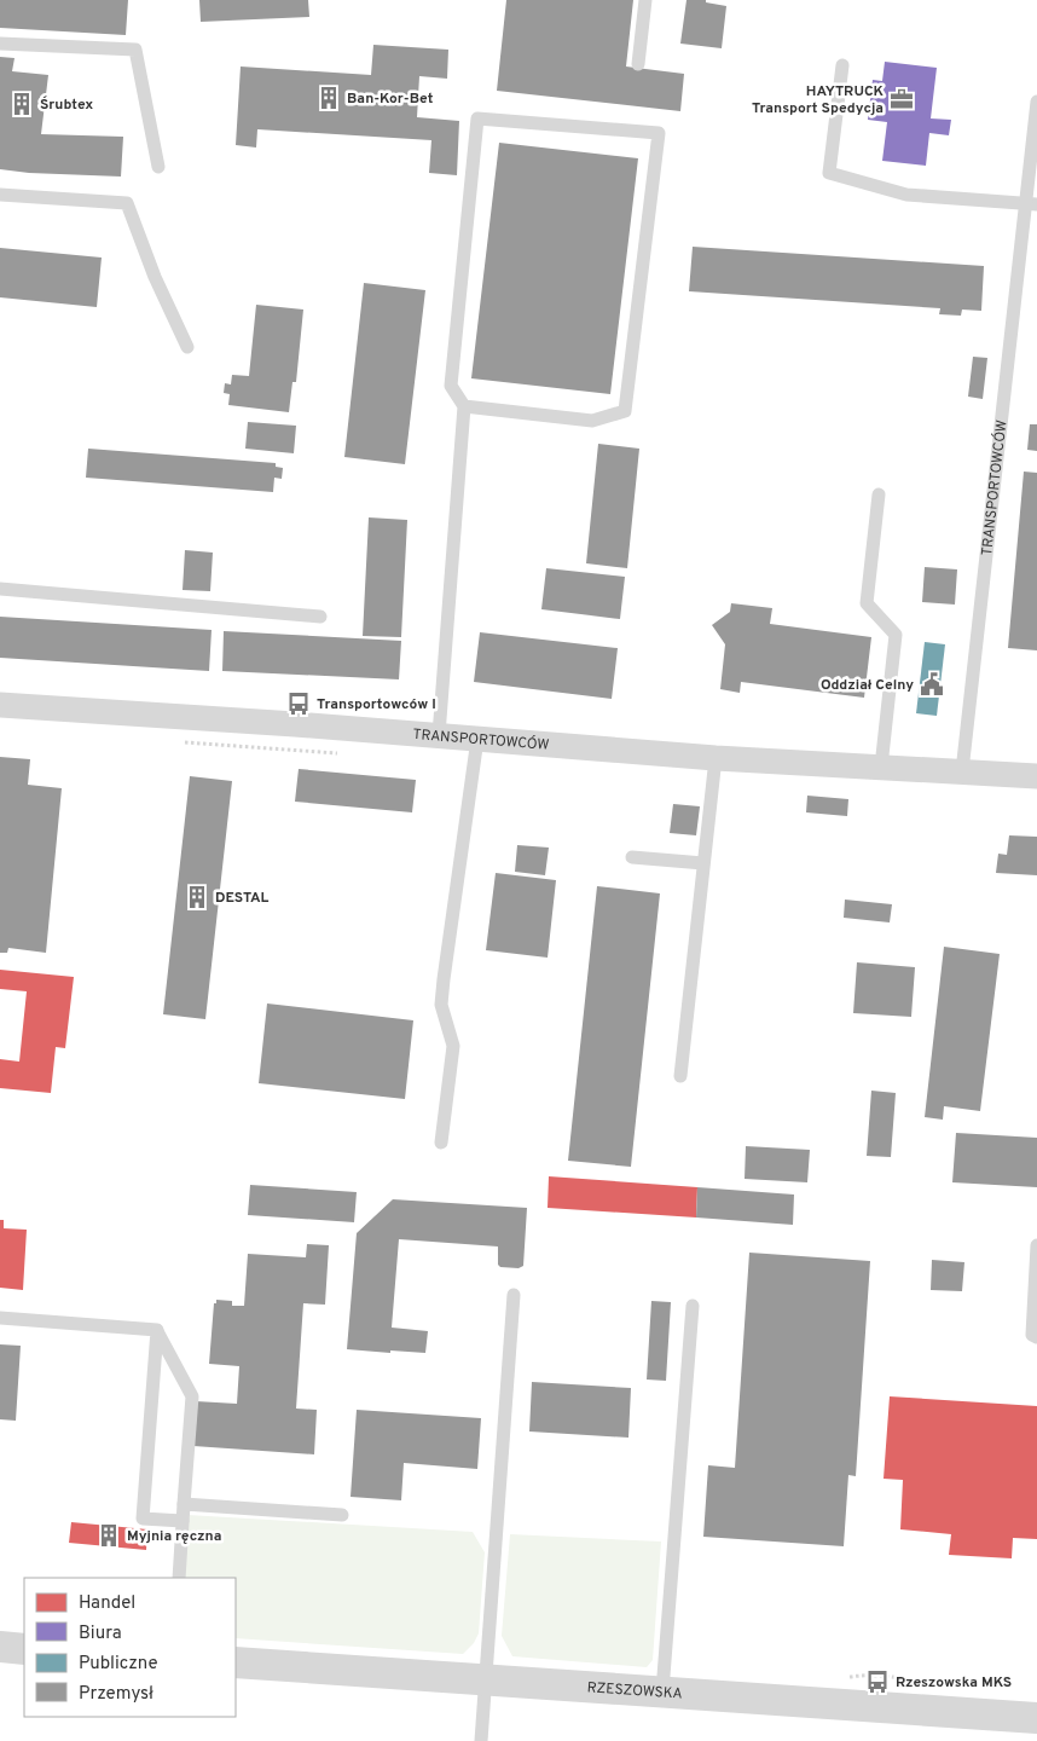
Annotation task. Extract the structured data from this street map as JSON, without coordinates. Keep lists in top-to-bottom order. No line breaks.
{"streets":{"street":["TRANSPORTOWCÓW","RZESZOWSKA"]},"places":{"building":["Ban-Kor-Bet","Śrubtex","DESTAL","Myjnia ręczna"],"office":["HAYTRUCK Transport Spedycja"],"public building":["Oddział Celny"],"bus stop":["Transportowców I","Rzeszowska MKS"]},"legend":["Handel","Biura","Publiczne","Przemysł"]}
